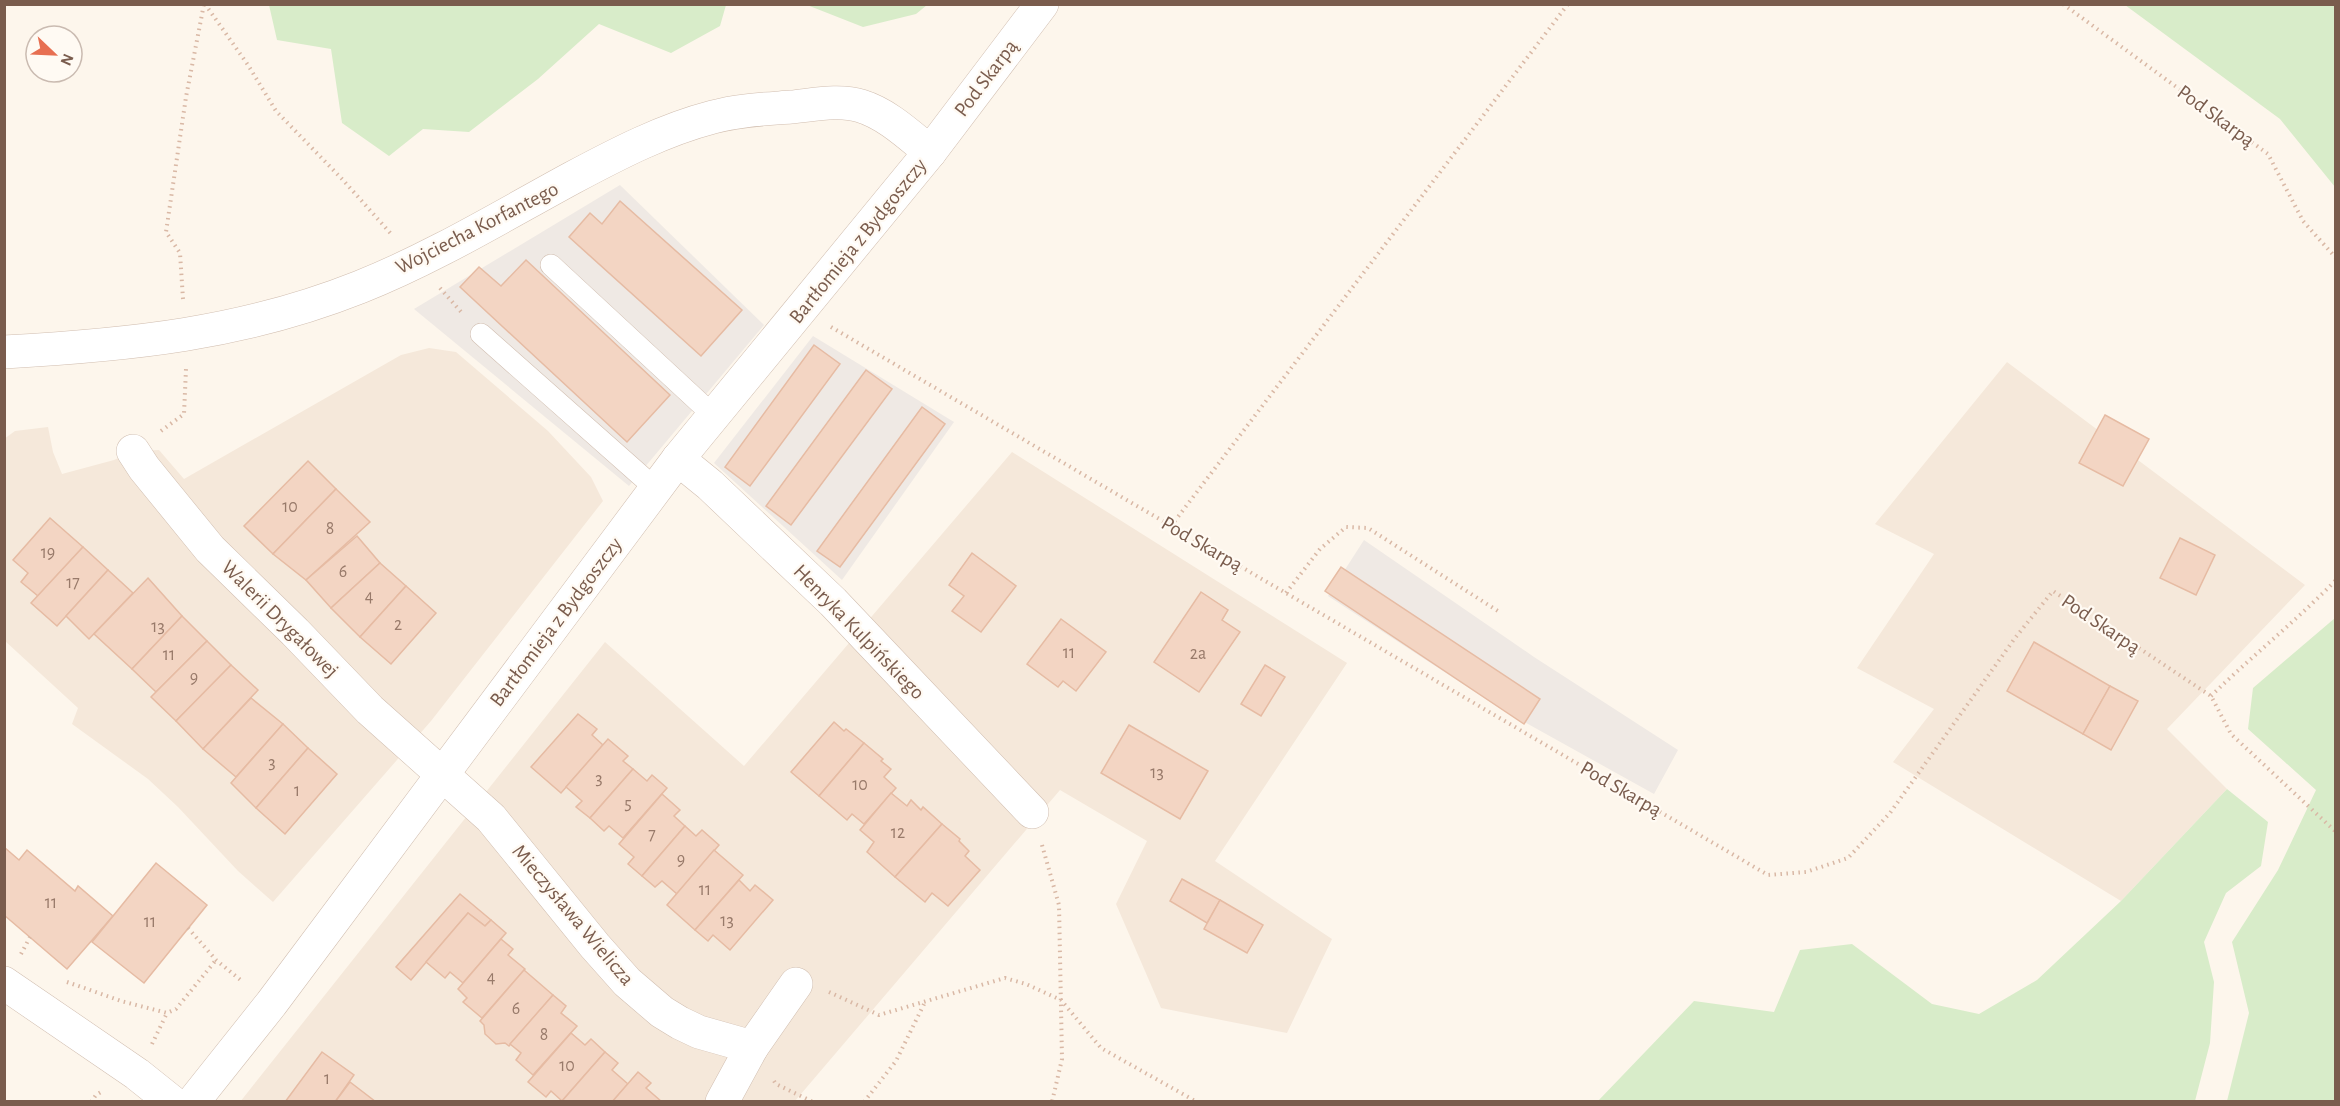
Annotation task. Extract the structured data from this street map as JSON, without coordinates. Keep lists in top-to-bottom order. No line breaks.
{"streets":{"street":["Pod Skarpą","Wojciecha Korfantego","Bartłomieja z Bydgoszczy","Walerii Drygałowej","Henryka Kulpińskiego","Mieczysława Wielicza"]},"crossings":[["Pod Skarpą","Wojciecha Korfantego"],["Pod Skarpą","Bartłomieja z Bydgoszczy"],["Wojciecha Korfantego","Bartłomieja z Bydgoszczy"],["Bartłomieja z Bydgoszczy","Walerii Drygałowej"],["Bartłomieja z Bydgoszczy","Henryka Kulpińskiego"],["Bartłomieja z Bydgoszczy","Mieczysława Wielicza"],["Walerii Drygałowej","Mieczysława Wielicza"]],"house_numbers":["10","8","19","6","17","4","2","13","11","2a","11","9","3","13","3","10","1","5","12","7","9","11","11","13","11","4","6","8","10","1"],"north":"bottom right"}
